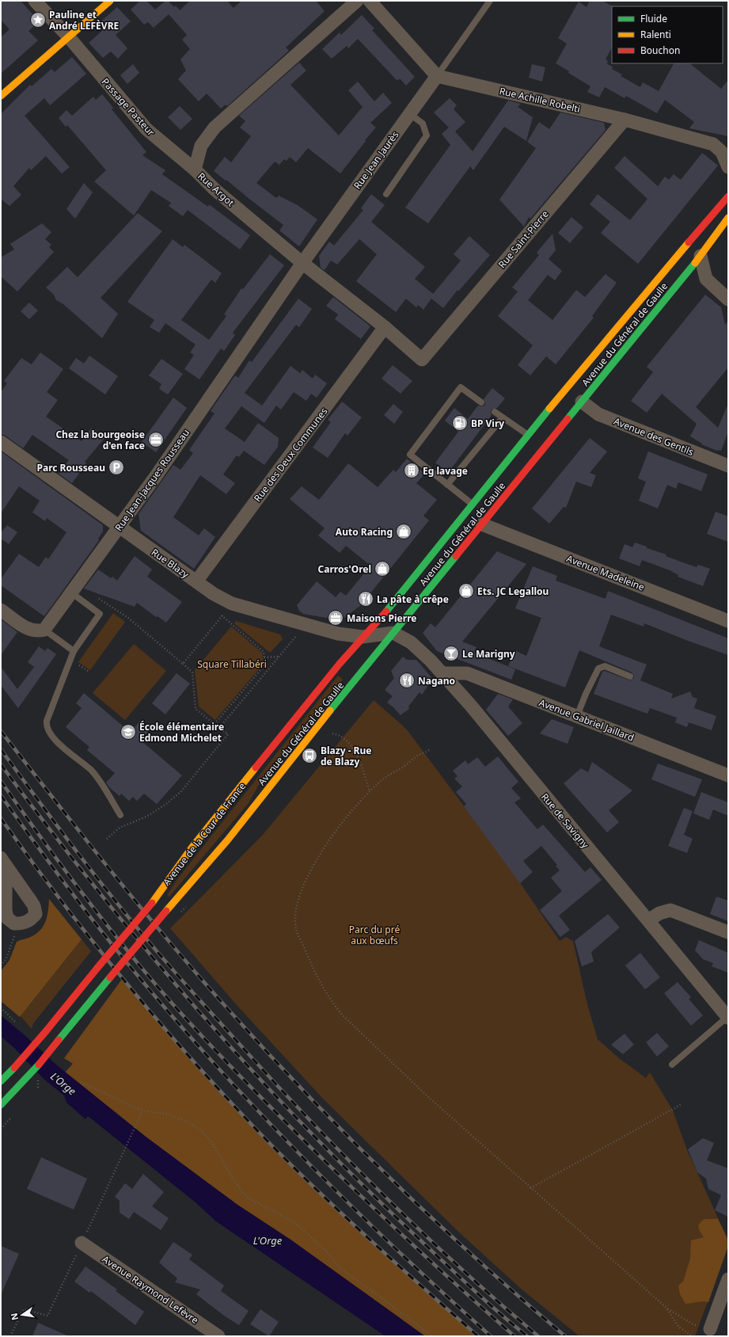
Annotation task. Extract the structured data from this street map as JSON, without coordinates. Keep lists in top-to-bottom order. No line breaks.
{"streets":{"main road":["Avenue du Général de Gaulle","Avenue de la Cour de France"],"street":["Rue Achille Robelti","Passage Pasteur","Rue Jean Jaurès","Rue Argot","Rue Saint-Pierre","Avenue des Gentils","Rue des Deux Communes","Rue Jean-Jacques Rousseau","Rue Blazy","Avenue Madeleine","Avenue Gabriel Jaillard","Rue de Savigny","Avenue Raymond Lefèvre"]},"crossings":[["Rue Achille Robelti","Rue Jean Jaurès"],["Rue Achille Robelti","Rue Saint-Pierre"],["Passage Pasteur","Rue Argot"],["Rue Jean Jaurès","Rue Argot"],["Rue Jean Jaurès","Rue Jean-Jacques Rousseau"],["Rue Argot","Rue Saint-Pierre"],["Rue Argot","Rue des Deux Communes"],["Avenue du Général de Gaulle","Avenue des Gentils"],["Avenue du Général de Gaulle","Avenue Madeleine"],["Avenue du Général de Gaulle","Rue de Savigny"],["Avenue du Général de Gaulle","Avenue de la Cour de France"],["Rue des Deux Communes","Rue Blazy"],["Rue Jean-Jacques Rousseau","Rue Blazy"],["Rue Blazy","Avenue de la Cour de France"],["Avenue Gabriel Jaillard","Rue de Savigny"]],"water":["L'Orge"],"parks":["Square Tillabéri","Parc du pré aux bœufs"],"places":{"place":["Pauline et André LEFÈVRE"],"fuel station":["BP Viry"],"office":["Chez la bourgeoise d'en face","Maisons Pierre"],"parking":["Parc Rousseau"],"building":["Eg lavage"],"shop":["Auto Racing","Carros'Orel","Ets. JC Legallou"],"restaurant":["La pâte à crêpe","Nagano"],"bar":["Le Marigny"],"school or university":["École élémentaire Edmond Michelet"],"bus stop":["Blazy - Rue de Blazy"]},"legend":["Fluide","Ralenti","Bouchon"],"north":"left"}
